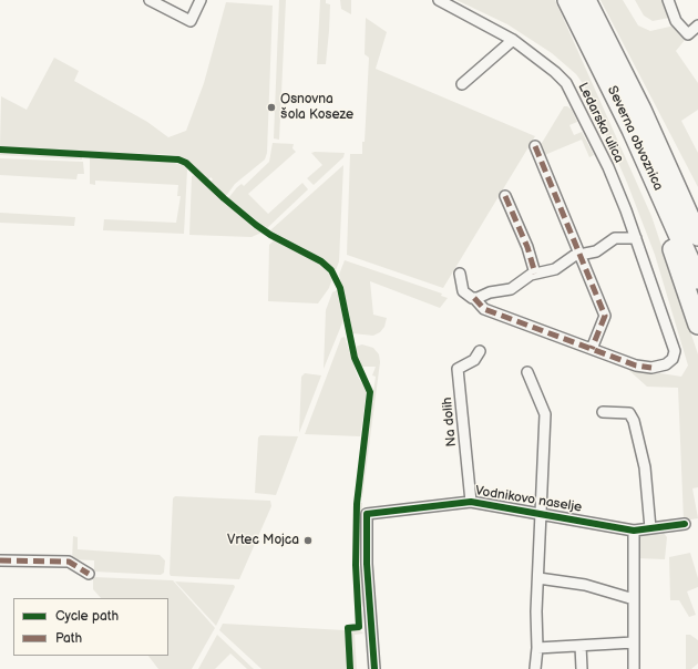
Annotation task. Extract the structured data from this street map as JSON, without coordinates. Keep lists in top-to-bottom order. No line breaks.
{"streets":{"highway":["Severna obvoznica"],"street":["Ledarska ulica","Na dolih","Vodnikovo naselje"]},"crossings":[["Na dolih","Vodnikovo naselje"]],"places":["Osnovna šola Koseze","Vrtec Mojca"],"legend":["Cycle path","Path"]}
